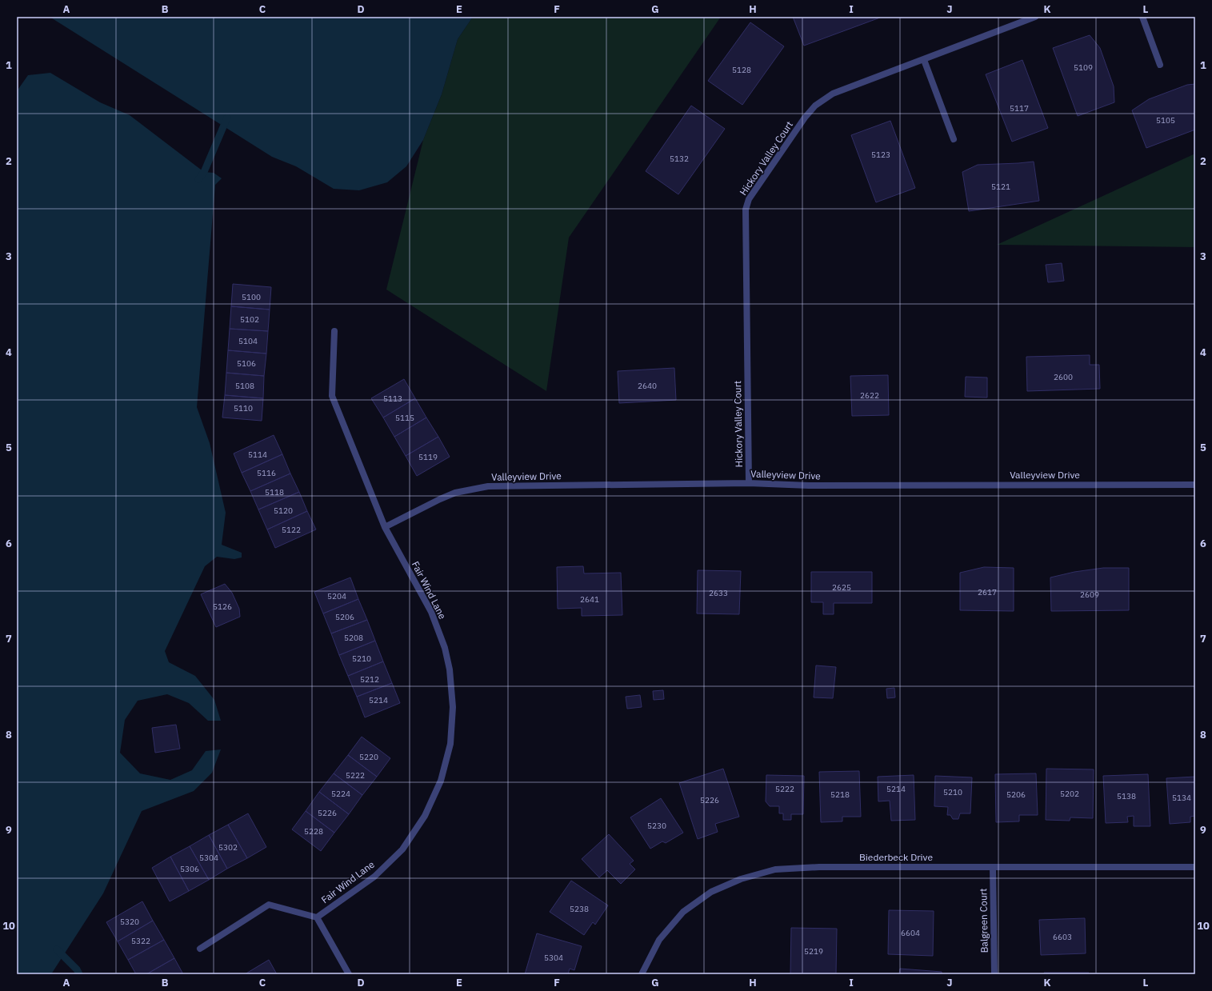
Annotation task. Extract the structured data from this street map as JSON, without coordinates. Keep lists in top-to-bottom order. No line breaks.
{"streets":{"street":["Hickory Valley Court","Valleyview Drive","Fair Wind Lane","Biederbeck Drive","Balgreen Court"]},"crossings":[["Hickory Valley Court","Valleyview Drive"],["Valleyview Drive","Fair Wind Lane"],["Biederbeck Drive","Balgreen Court"]],"house_numbers":["5109","5128","5117","5105","5123","5132","5121","5100","5102","5104","5106","2600","5108","2640","2622","5113","5110","5115","5114","5119","5116","5118","5120","5122","2625","2617","2633","2609","5204","2641","5126","5206","5208","5210","5212","5214","5220","5222","5222","5214","5210","5224","5202","5218","5206","5138","5134","5226","5226","5230","5228","5302","5304","5306","5238","5320","6604","6603","5322","5219","5304"],"grid":{"columns":["A","B","C","D","E","F","G","H","I","J","K","L"],"rows":["1","2","3","4","5","6","7","8","9","10"]}}
